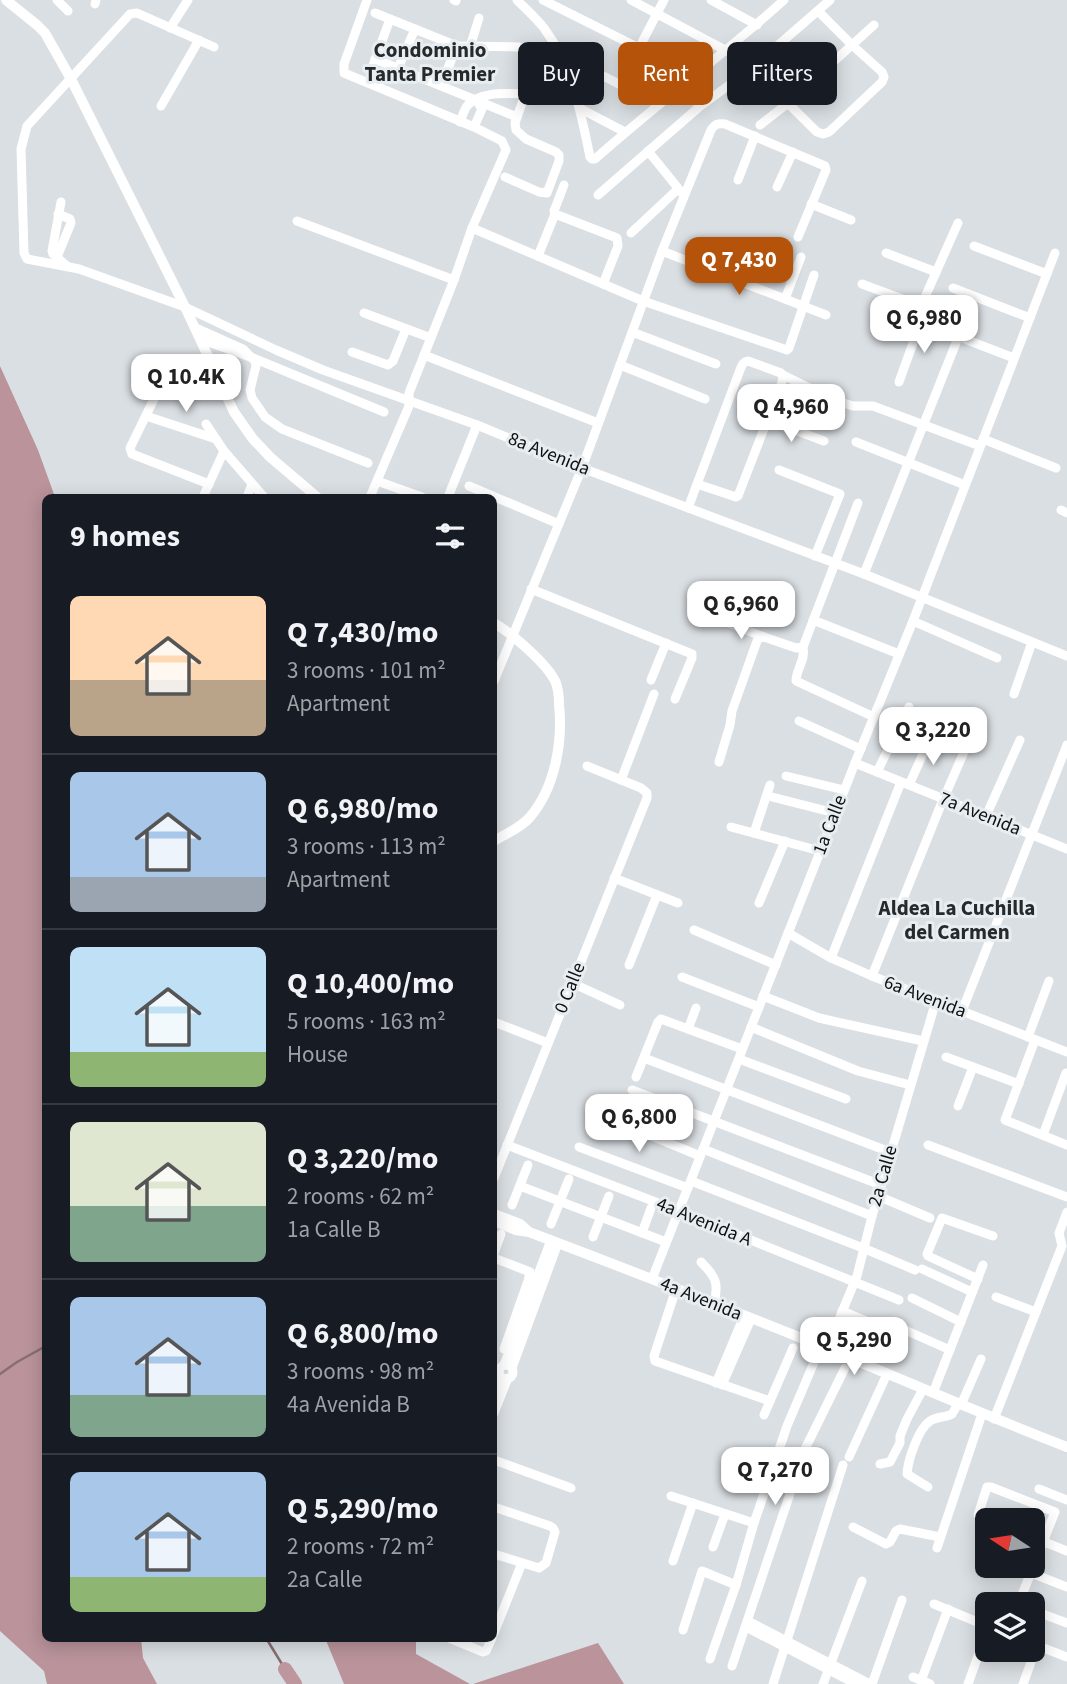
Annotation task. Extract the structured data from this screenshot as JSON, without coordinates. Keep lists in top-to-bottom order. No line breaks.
{"streets":{"main road":["4a Avenida"],"street":["8a Avenida","7a Avenida","1a Calle","0 Calle","6a Avenida","2a Calle","4a Avenida A"]},"crossings":[["8a Avenida","1a Calle"],["7a Avenida","1a Calle"],["1a Calle","6a Avenida"],["1a Calle","4a Avenida A"],["1a Calle","4a Avenida"],["0 Calle","4a Avenida A"],["6a Avenida","2a Calle"],["2a Calle","4a Avenida A"],["2a Calle","4a Avenida"]],"districts":["Condominio Tanta Premier","Aldea La Cuchilla del Carmen"],"north":"left","page":{"chip":["Buy","Rent","Filters"],"price":["Q 7,430","Q 6,980","Q 10.4K","Q 4,960","Q 6,960","Q 3,220","Q 6,800","Q 5,290","Q 7,270"],"heading":"9 homes","list":[{"name":"Q 7,430/mo","note":"3 rooms · 101 m² · Apartment"},{"name":"Q 6,980/mo","note":"3 rooms · 113 m² · Apartment"},{"name":"Q 10,400/mo","note":"5 rooms · 163 m² · House"},{"name":"Q 3,220/mo","note":"2 rooms · 62 m² · 1a Calle B"},{"name":"Q 6,800/mo","note":"3 rooms · 98 m² · 4a Avenida B"},{"name":"Q 5,290/mo","note":"2 rooms · 72 m² · 2a Calle"}]}}
